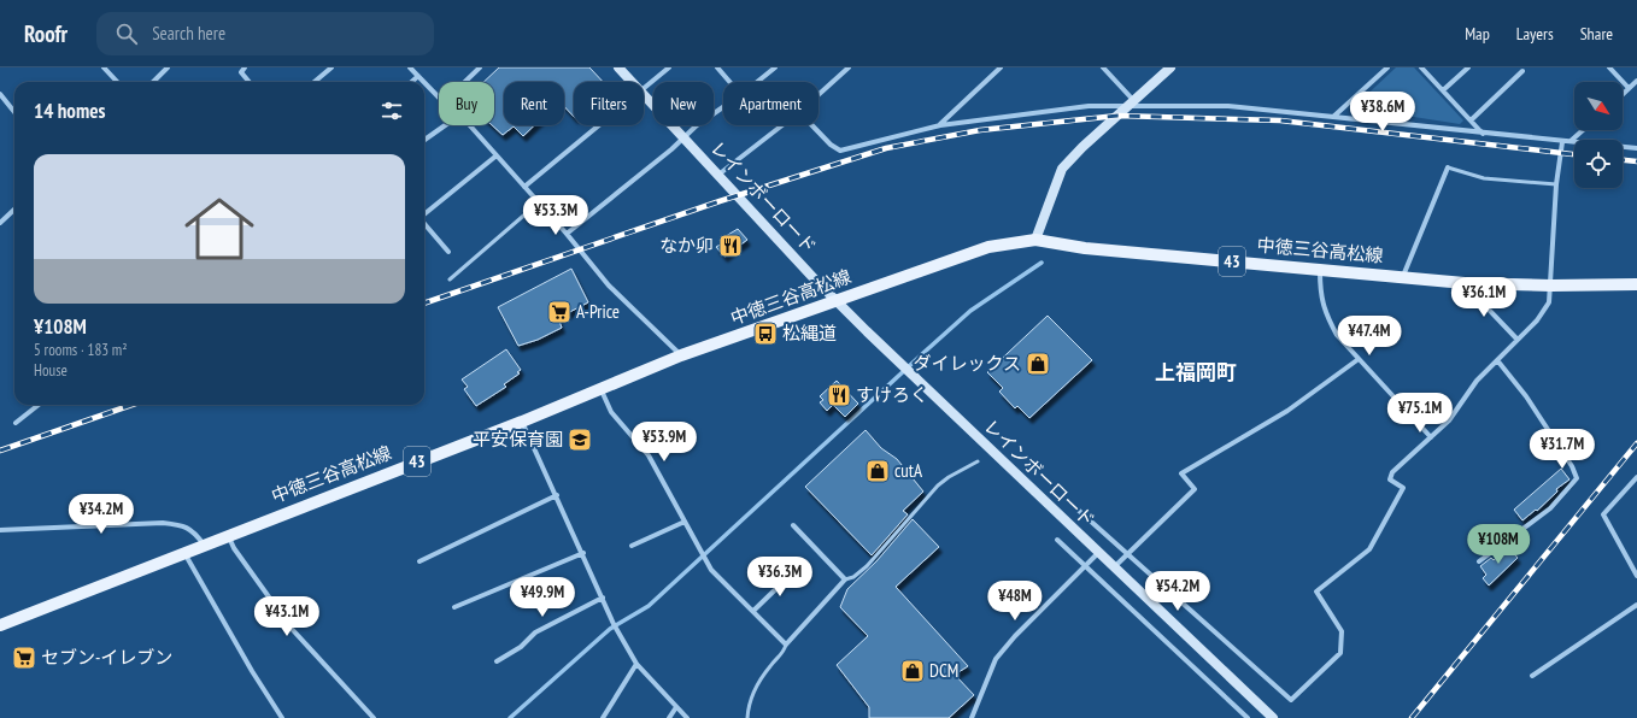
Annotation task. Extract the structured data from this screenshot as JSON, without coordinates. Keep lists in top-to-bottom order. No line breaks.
{"streets":{"main road":["中徳三谷高松線","43"],"street":["レインボーロード"]},"crossings":[["レインボーロード","中徳三谷高松線"]],"districts":["上福岡町"],"places":{"restaurant":["なか卯","すけろく"],"supermarket":["A-Price","セブン-イレブン"],"bus stop":["松縄道"],"shop":["ダイレックス","cutA","DCM"],"school or university":["平安保育園"]},"north":"bottom right","page":{"header":"Roofr","search":"Search here","nav":["Map","Layers","Share"],"chip":["Buy","Rent","Filters","New","Apartment"],"heading":"14 homes","price":["¥38.6M","¥53.3M","¥36.1M","¥47.4M","¥75.1M","¥53.9M","¥31.7M","¥34.2M","¥108M","¥36.3M","¥54.2M","¥49.9M","¥48M","¥43.1M"],"list":[{"name":"¥108M","note":"5 rooms · 183 m² · House"}]}}
